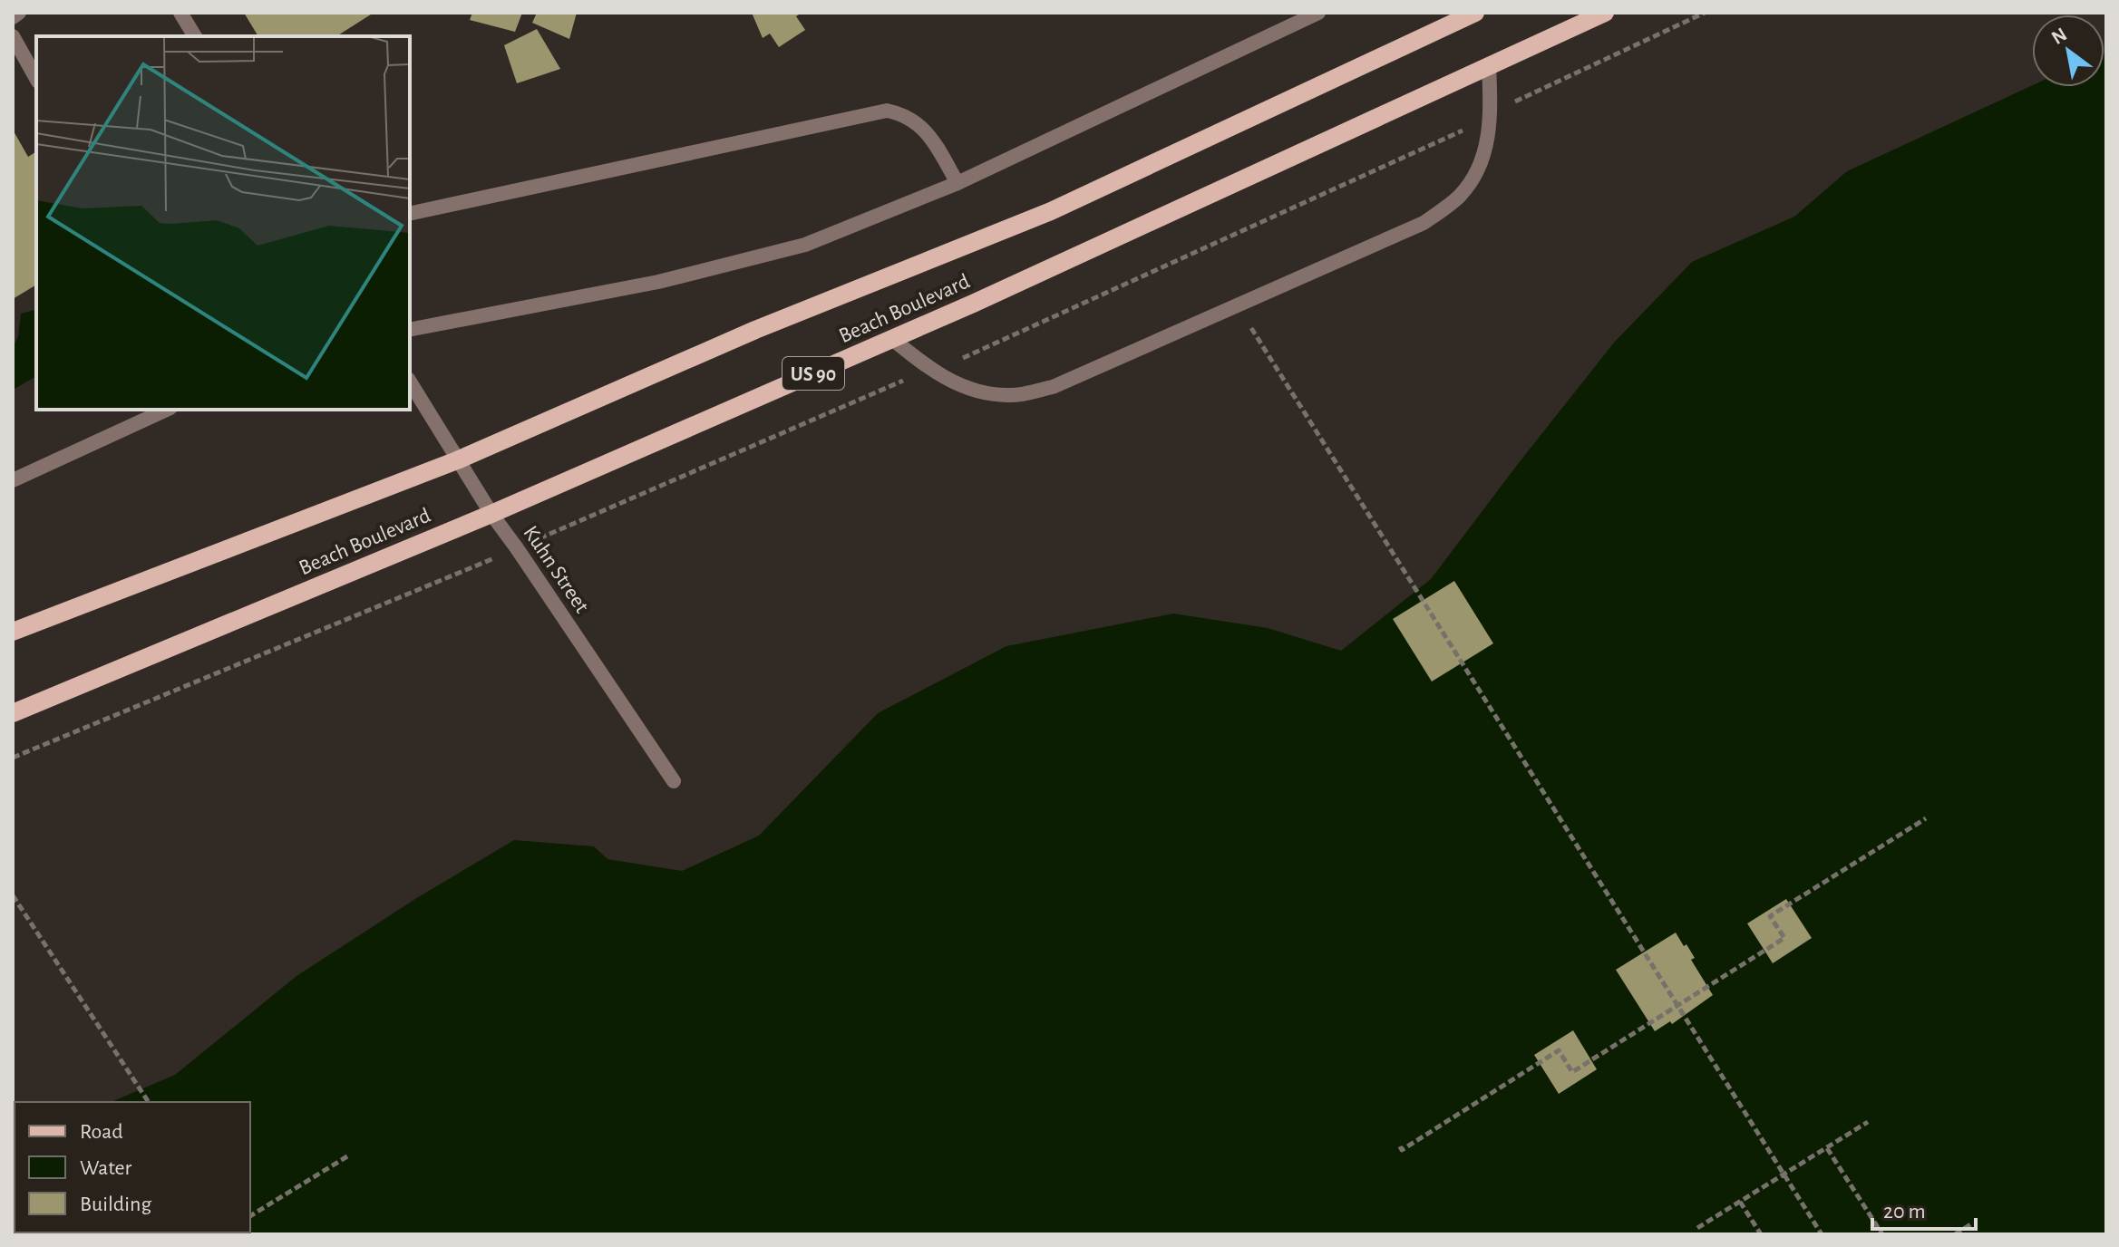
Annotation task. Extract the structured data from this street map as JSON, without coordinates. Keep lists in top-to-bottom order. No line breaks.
{"streets":{"main road":["Beach Boulevard","US 90"],"street":["Kuhn Street"]},"crossings":[["Beach Boulevard","Kuhn Street"]],"legend":["Road","Water","Building"],"scale_bar":"20 m","north":"top left"}
